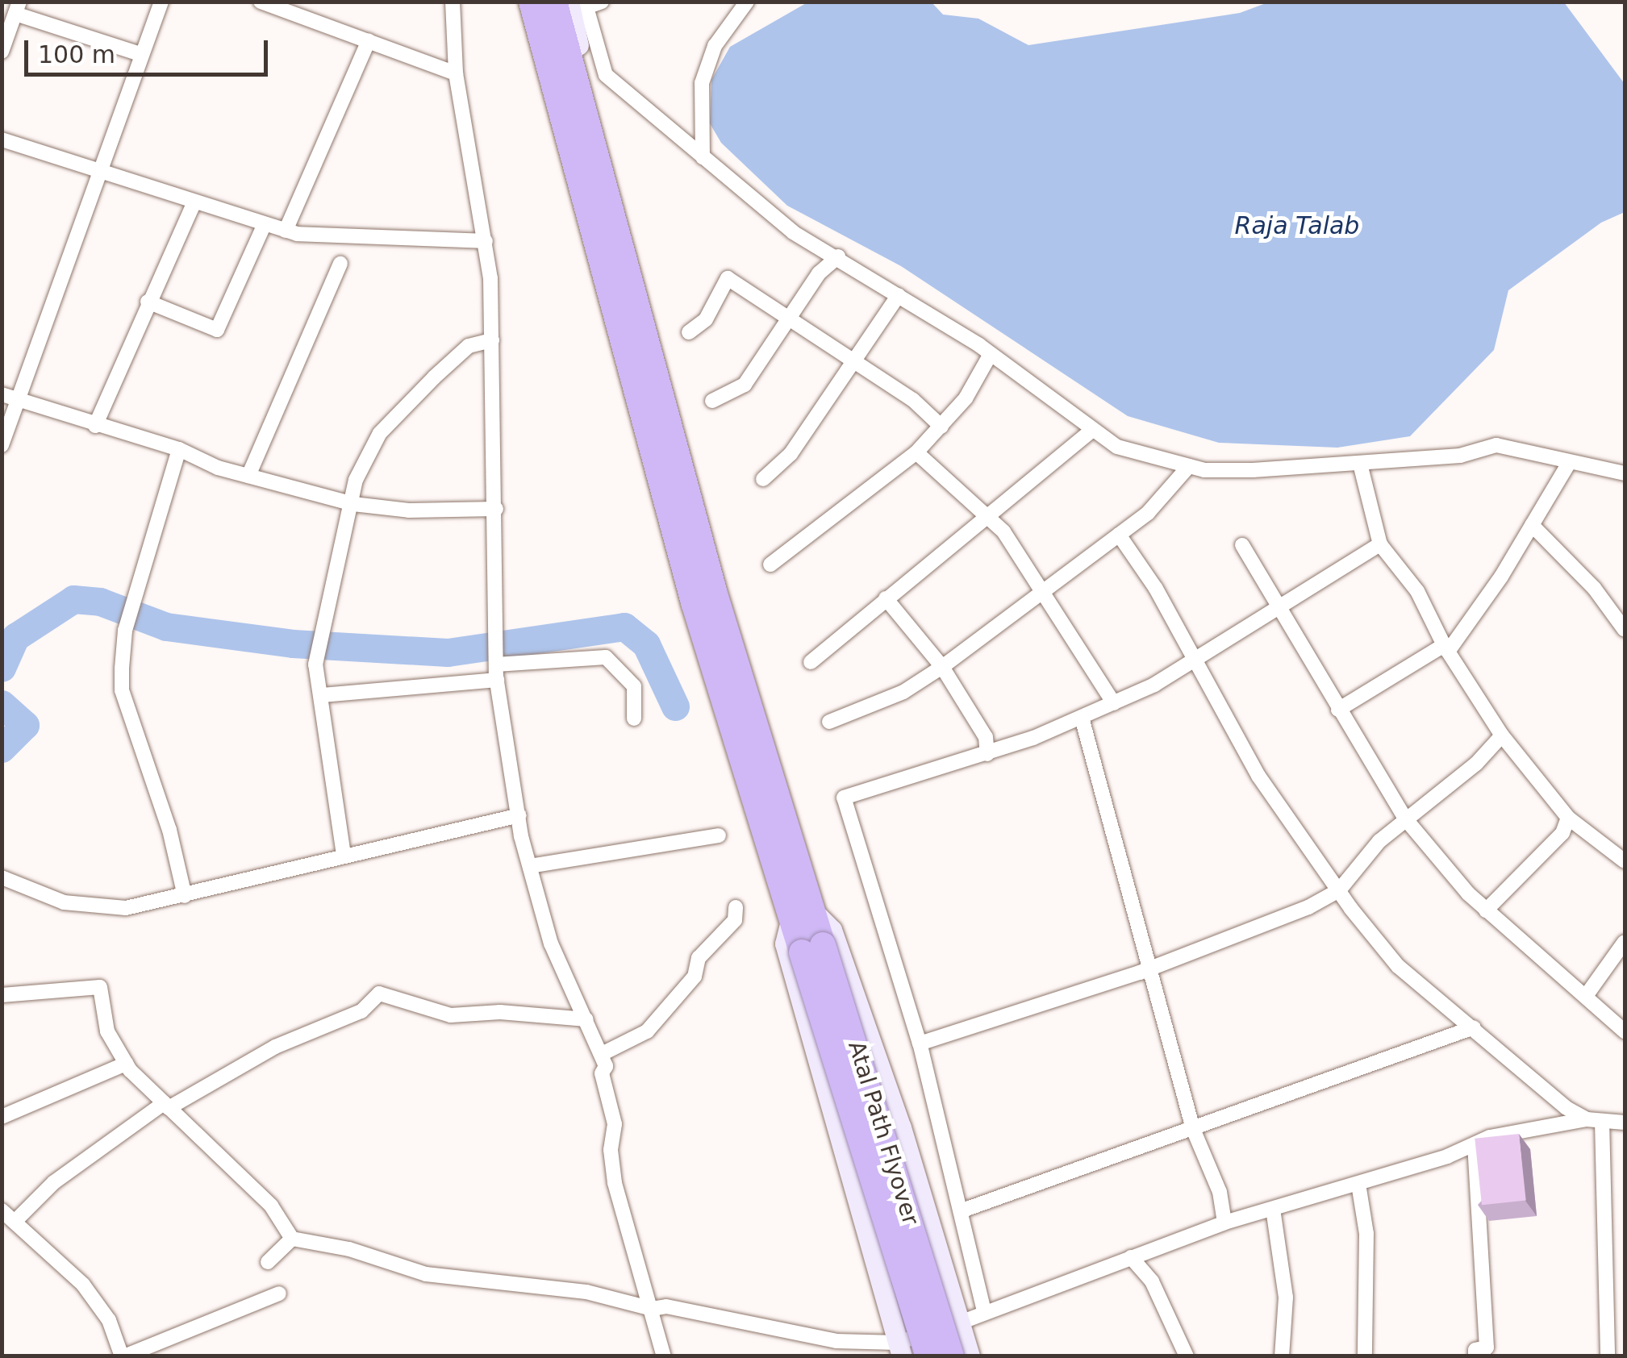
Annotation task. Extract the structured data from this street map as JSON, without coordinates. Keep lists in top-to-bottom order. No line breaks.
{"streets":{"highway":["Atal Path Flyover"]},"water":["Raja Talab"],"scale_bar":"100 m"}
